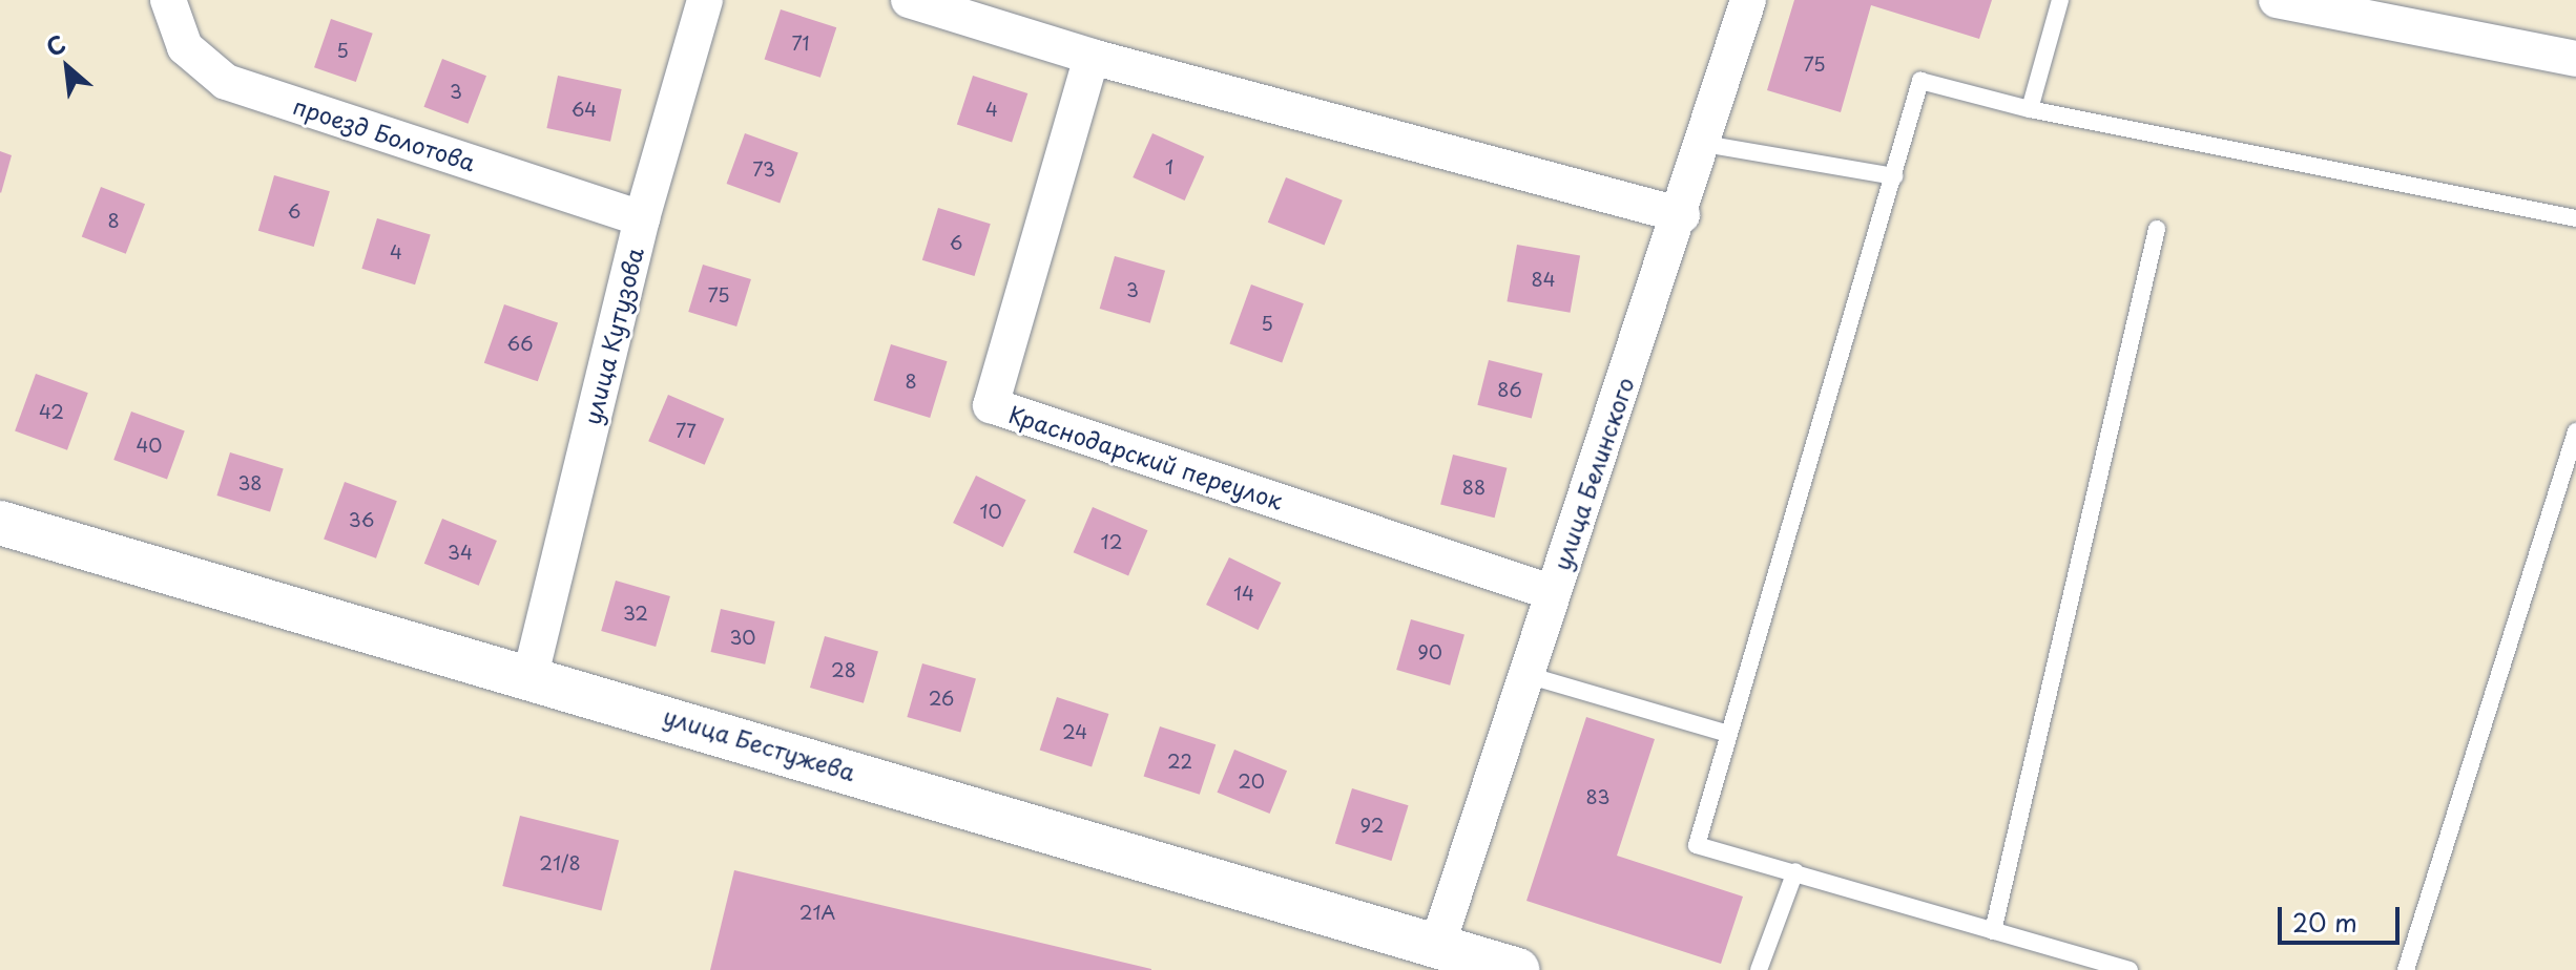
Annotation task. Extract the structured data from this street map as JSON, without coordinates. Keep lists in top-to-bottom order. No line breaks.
{"streets":{"street":["проезд Болотова","улица Кутузова","Краснодарский переулок","улица Белинского","улица Бестужева"]},"crossings":[["проезд Болотова","улица Кутузова"],["улица Кутузова","улица Бестужева"],["Краснодарский переулок","улица Белинского"],["улица Белинского","улица Бестужева"]],"house_numbers":["71","5","75","3","64","4","1","73","6","8","6","4","84","3","75","5","66","8","86","42","77","40","38","88","10","36","12","34","14","32","30","90","28","26","24","22","20","83","92","21/8","21А"],"scale_bar":"20 m","north":"top left"}
